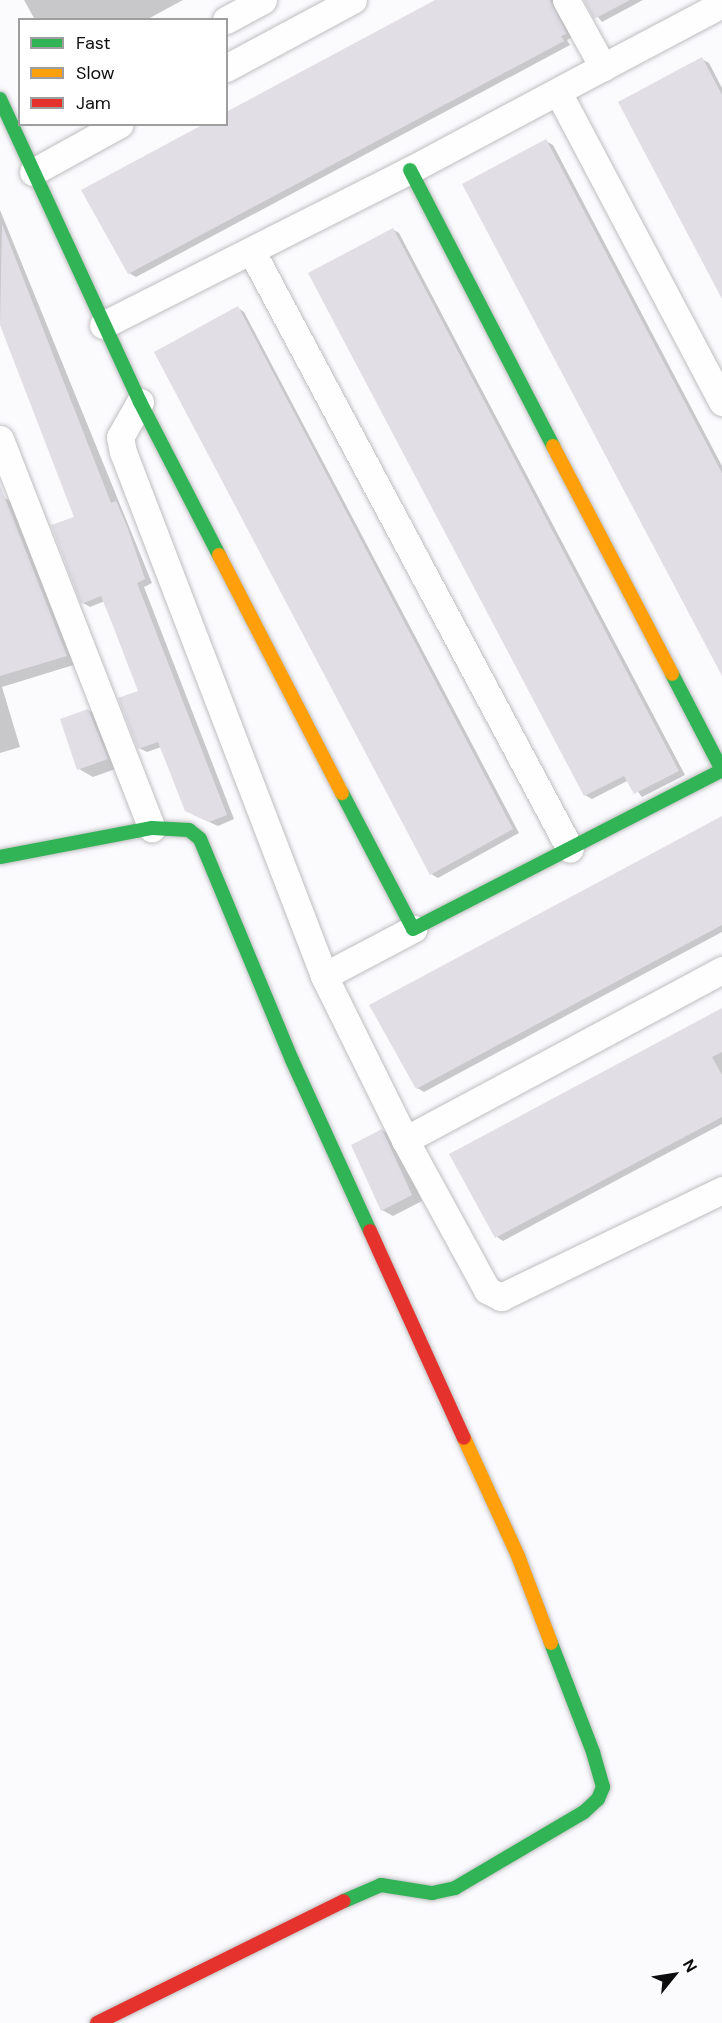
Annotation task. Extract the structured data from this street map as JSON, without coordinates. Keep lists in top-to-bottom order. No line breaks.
{"legend":["Fast","Slow","Jam"],"north":"top right"}
